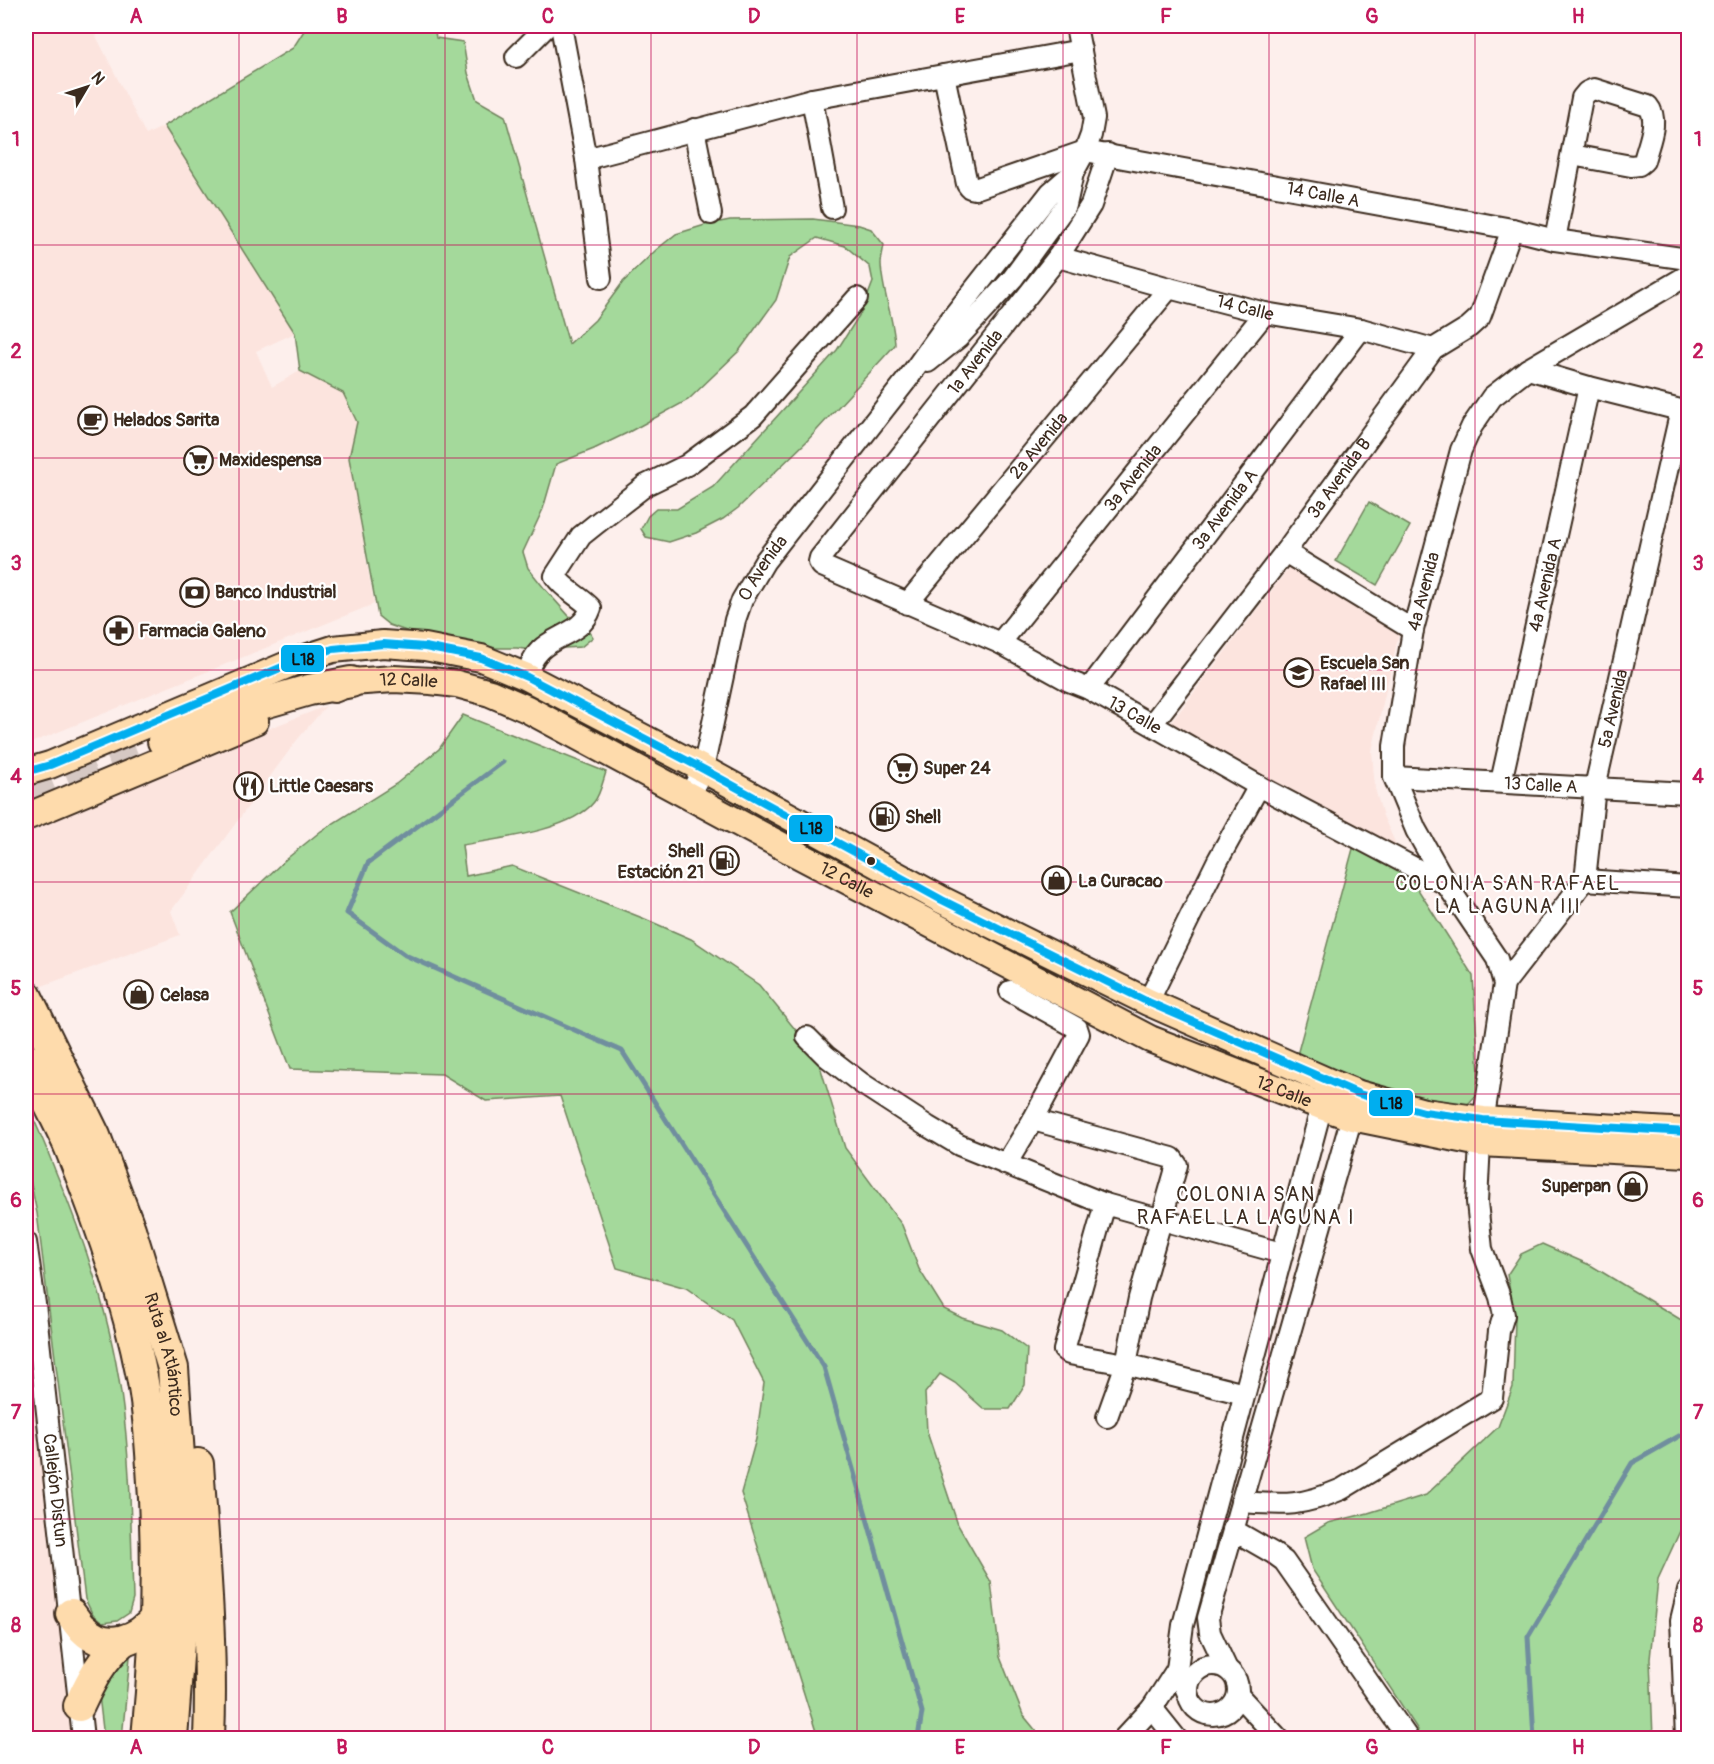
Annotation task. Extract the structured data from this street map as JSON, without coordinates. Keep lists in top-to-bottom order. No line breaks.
{"streets":{"highway":["Ruta al Atlántico"],"main road":["12 Calle"],"street":["14 Calle A","14 Calle","1a Avenida","2a Avenida","3a Avenida","3a Avenida B","3a Avenida A","0 Avenida","4a Avenida A","4a Avenida","5a Avenida","13 Calle","13 Calle A","Callejón Distun"]},"crossings":[["14 Calle A","1a Avenida"],["14 Calle A","3a Avenida B"],["14 Calle A","0 Avenida"],["14 Calle","1a Avenida"],["14 Calle","2a Avenida"],["14 Calle","3a Avenida"],["14 Calle","3a Avenida B"],["14 Calle","3a Avenida A"],["1a Avenida","13 Calle"],["2a Avenida","13 Calle"],["3a Avenida","13 Calle"],["3a Avenida B","13 Calle"],["3a Avenida A","13 Calle"],["0 Avenida","12 Calle"],["4a Avenida A","13 Calle A"],["4a Avenida","12 Calle"],["4a Avenida","13 Calle"],["4a Avenida","13 Calle A"],["5a Avenida","13 Calle A"]],"districts":["COLONIA SAN RAFAEL LA LAGUNA III","COLONIA SAN RAFAEL LA LAGUNA I"],"places":{"cafe":["Helados Sarita"],"supermarket":["Maxidespensa","Super 24"],"bank":["Banco Industrial"],"pharmacy":["Farmacia Galeno"],"school or university":["Escuela San Rafael III"],"restaurant":["Little Caesars"],"fuel station":["Shell","Shell Estación 21"],"shop":["La Curacao","Celasa","Superpan"]},"lines":["transit line L18"],"north":"top right","grid":{"columns":["A","B","C","D","E","F","G","H"],"rows":["1","2","3","4","5","6","7","8"]}}
